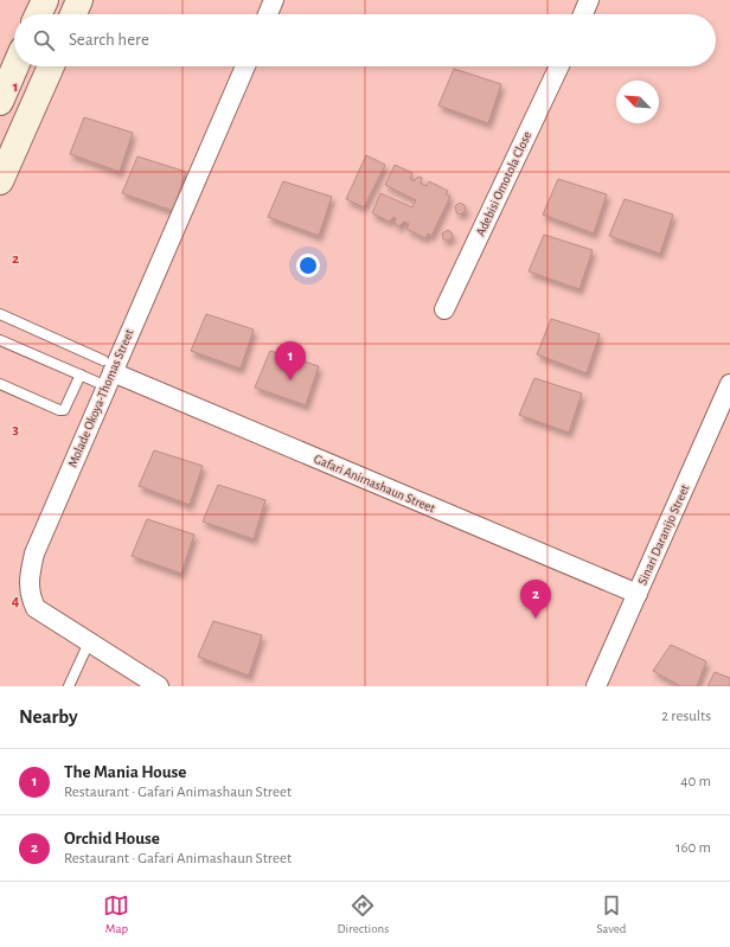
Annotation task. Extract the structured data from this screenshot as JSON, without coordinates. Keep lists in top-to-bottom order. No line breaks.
{"streets":{"street":["Adebisi Omotola Close","Molade Okoya-Thomas Street","Gafari Animashaun Street","Sinari Daranijo Street"]},"crossings":[["Molade Okoya-Thomas Street","Gafari Animashaun Street"],["Gafari Animashaun Street","Sinari Daranijo Street"]],"north":"top left","page":{"search":"Search here","pins":["1","2"],"heading":["Nearby","2 results"],"list":[{"mark":"1","name":"The Mania House","note":"Restaurant · Gafari Animashaun Street","value":"40 m"},{"mark":"2","name":"Orchid House","note":"Restaurant · Gafari Animashaun Street","value":"160 m"}],"nav":["Map","Directions","Saved"]},"grid":{"rows":["1","2","3","4"]}}
